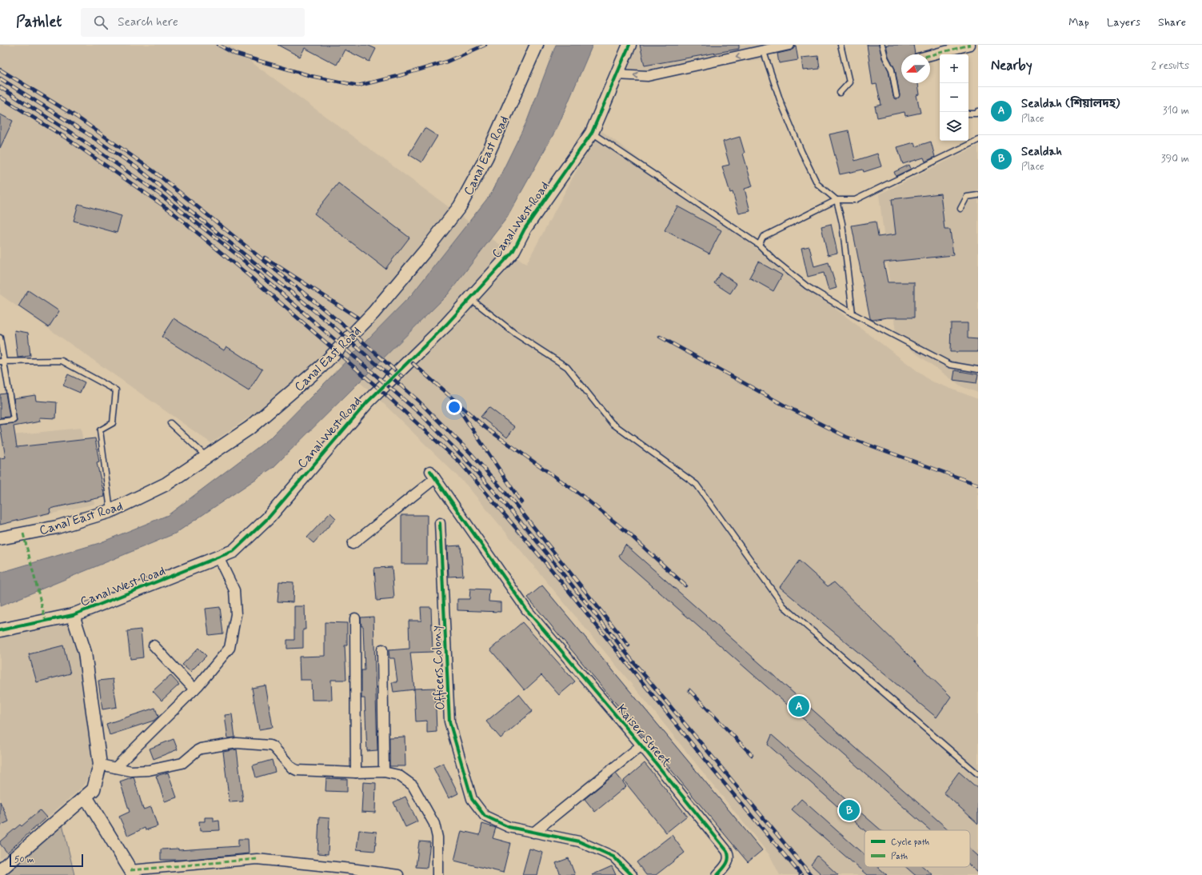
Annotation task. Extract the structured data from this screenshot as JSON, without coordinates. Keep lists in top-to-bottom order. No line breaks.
{"streets":{"street":["Canal East Road","Canal West Road","Officers Colony","Kaiser Street"]},"legend":["Cycle path","Path"],"scale_bar":"50 m","north":"left","page":{"header":"Pathlet","search":"Search here","nav":["Map","Layers","Share"],"heading":["Nearby","2 results"],"map_buttons":["+","−"],"list":[{"mark":"A","name":"Sealdah (শিয়ালদহ)","note":"Place","value":"310 m"},{"mark":"B","name":"Sealdah","note":"Place","value":"390 m"}],"pins":["A","B"],"scale":"50 m"}}
